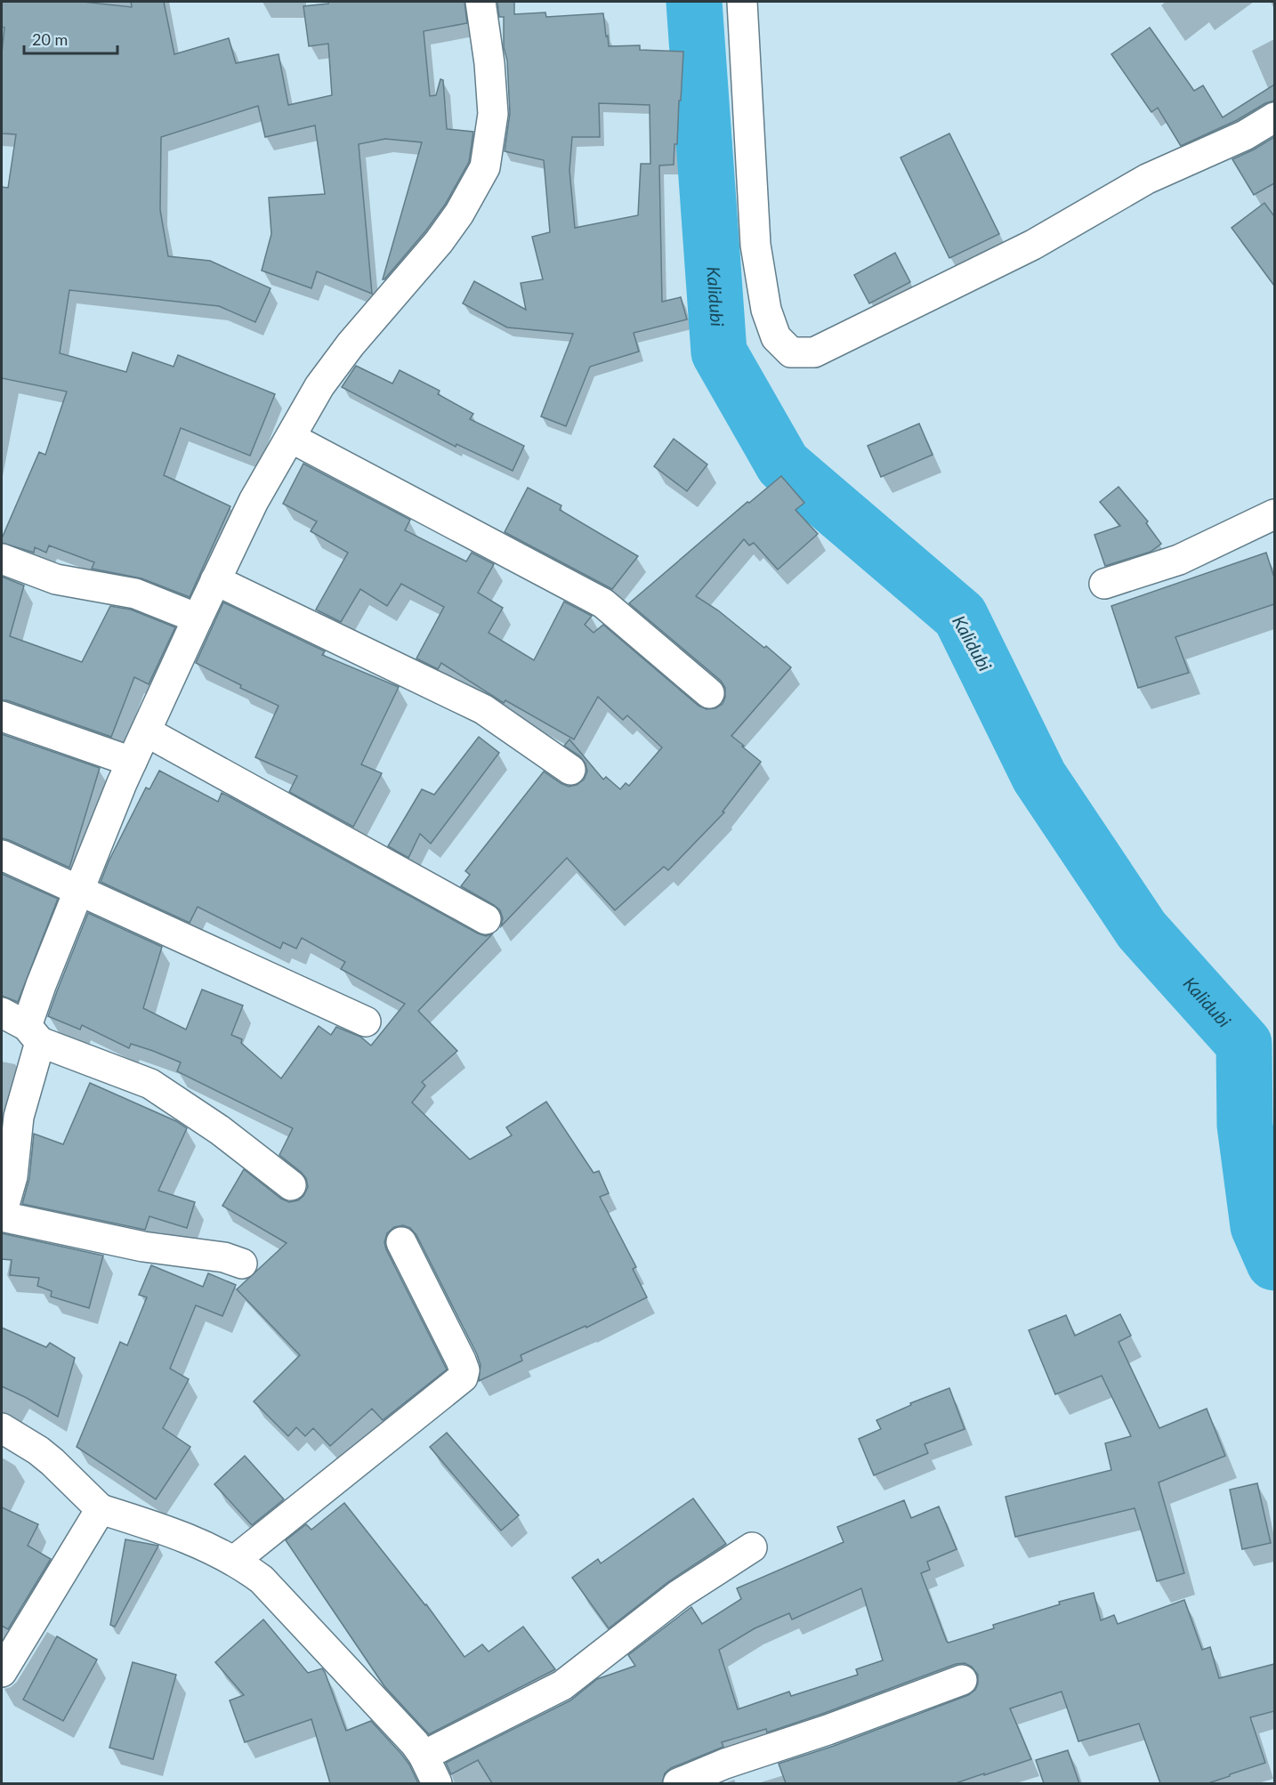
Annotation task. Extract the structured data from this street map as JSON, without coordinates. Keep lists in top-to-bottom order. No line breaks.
{"water":["Kalidubi"],"scale_bar":"20 m"}
